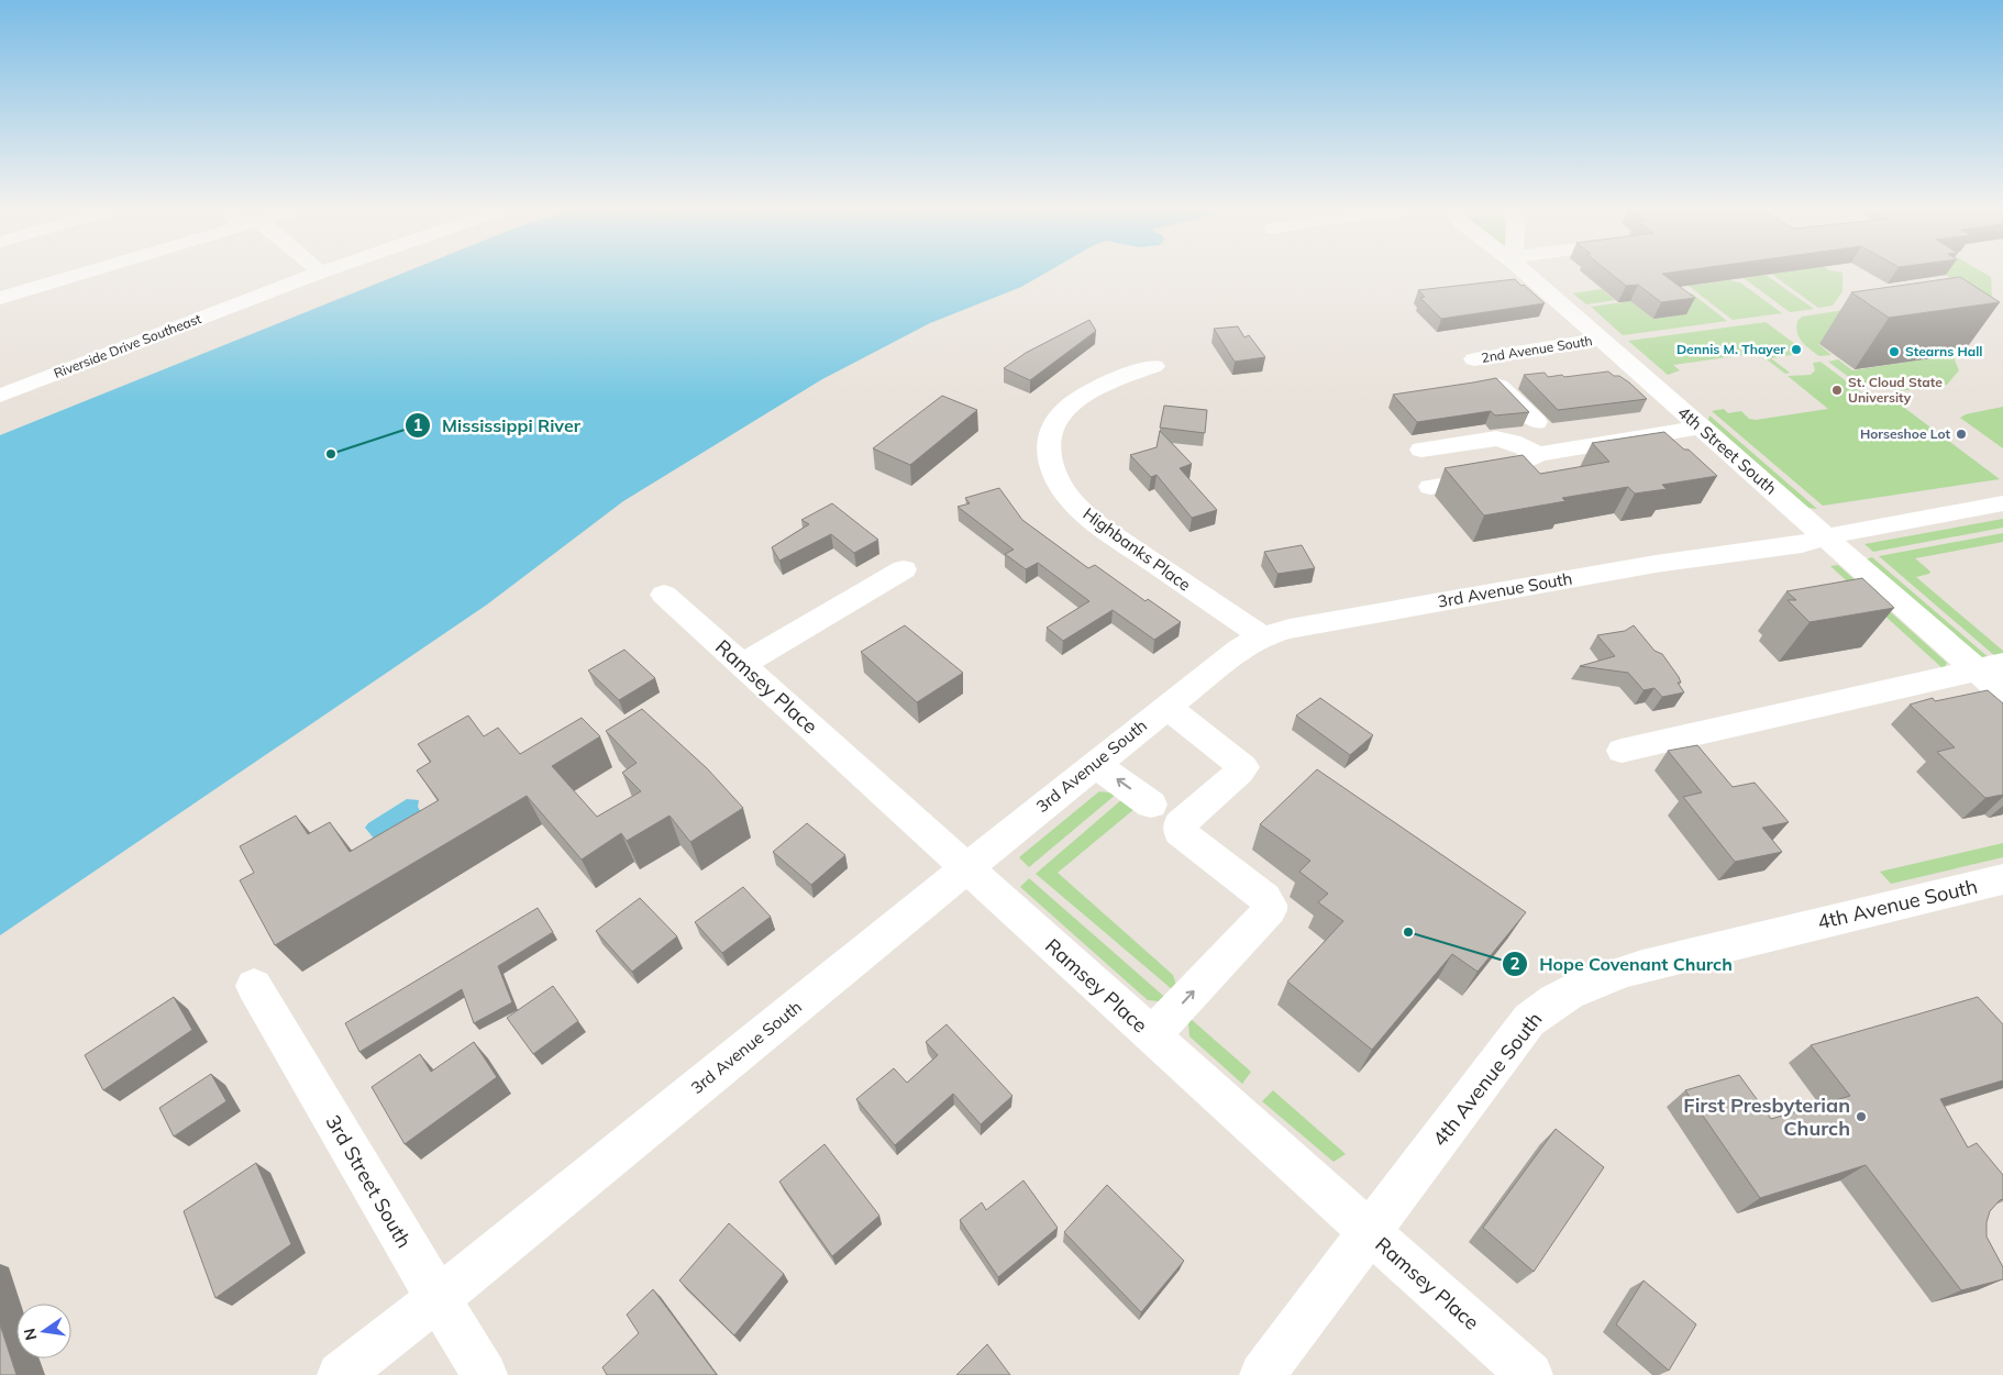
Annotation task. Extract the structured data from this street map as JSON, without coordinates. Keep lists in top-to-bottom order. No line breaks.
{"streets":{"street":["Riverside Drive Southeast","2nd Avenue South","4th Street South","Highbanks Place","3rd Avenue South","Ramsey Place","4th Avenue South","3rd Street South"]},"crossings":[["2nd Avenue South","4th Street South"],["4th Street South","3rd Avenue South"],["Highbanks Place","3rd Avenue South"],["3rd Avenue South","Ramsey Place"],["3rd Avenue South","3rd Street South"],["Ramsey Place","4th Avenue South"]],"places":["Dennis M. Thayer","Stearns Hall","St. Cloud State University","Horseshoe Lot","Mississippi River","Hope Covenant Church","First Presbyterian Church"],"north":"left"}
